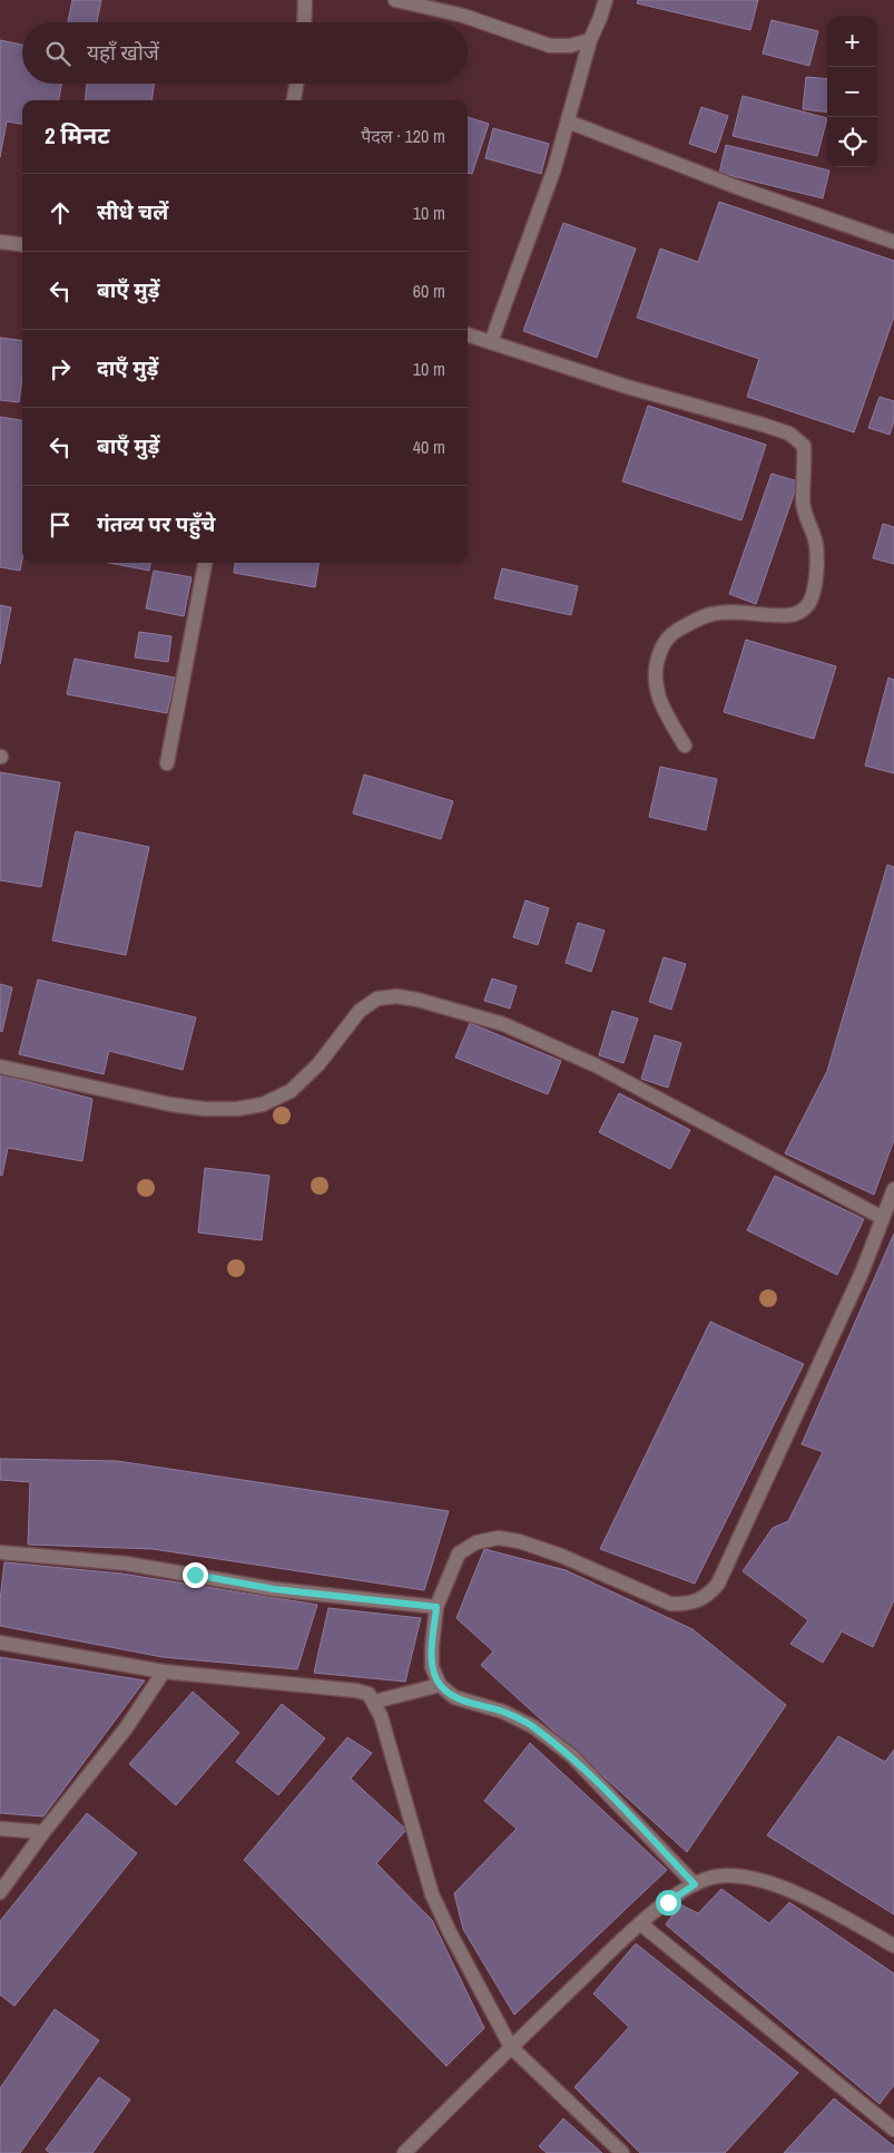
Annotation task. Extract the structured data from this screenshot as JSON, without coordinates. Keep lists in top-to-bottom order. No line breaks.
{"page":{"map_buttons":["+","−"],"search":"यहाँ खोजें","heading":["2 मिनट","पैदल · 120 m"],"list":[["सीधे चलें","10 m"],["बाएँ मुड़ें","60 m"],["दाएँ मुड़ें","10 m"],["बाएँ मुड़ें","40 m"],"गंतव्य पर पहुँचे"]}}
